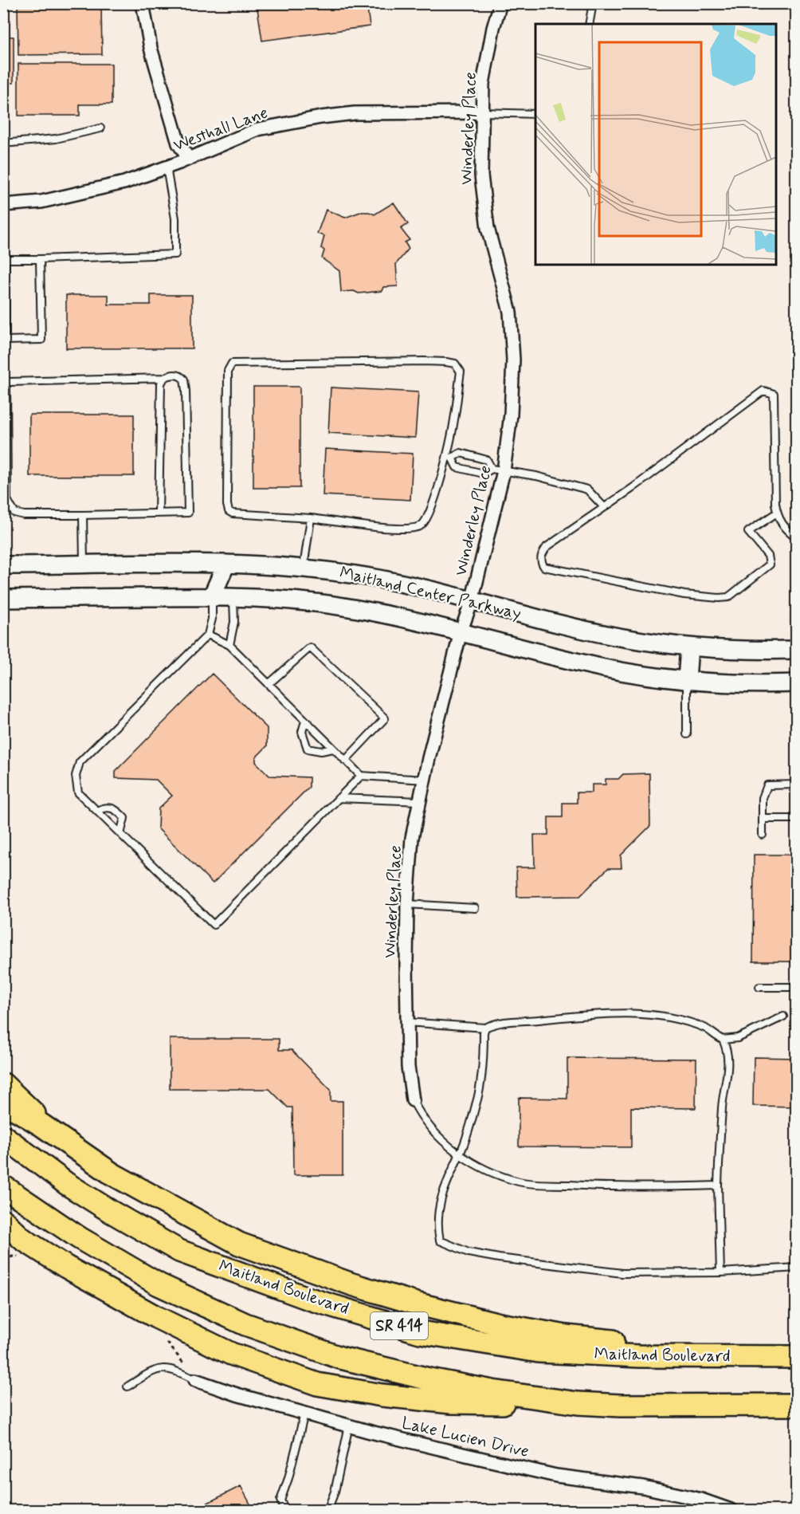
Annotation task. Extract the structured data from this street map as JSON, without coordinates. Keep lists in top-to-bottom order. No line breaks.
{"streets":{"highway":["Maitland Boulevard","SR 414"],"street":["Winderley Place","Westhall Lane","Maitland Center Parkway","Lake Lucien Drive"]},"crossings":[["Winderley Place","Westhall Lane"],["Winderley Place","Maitland Center Parkway"]]}
